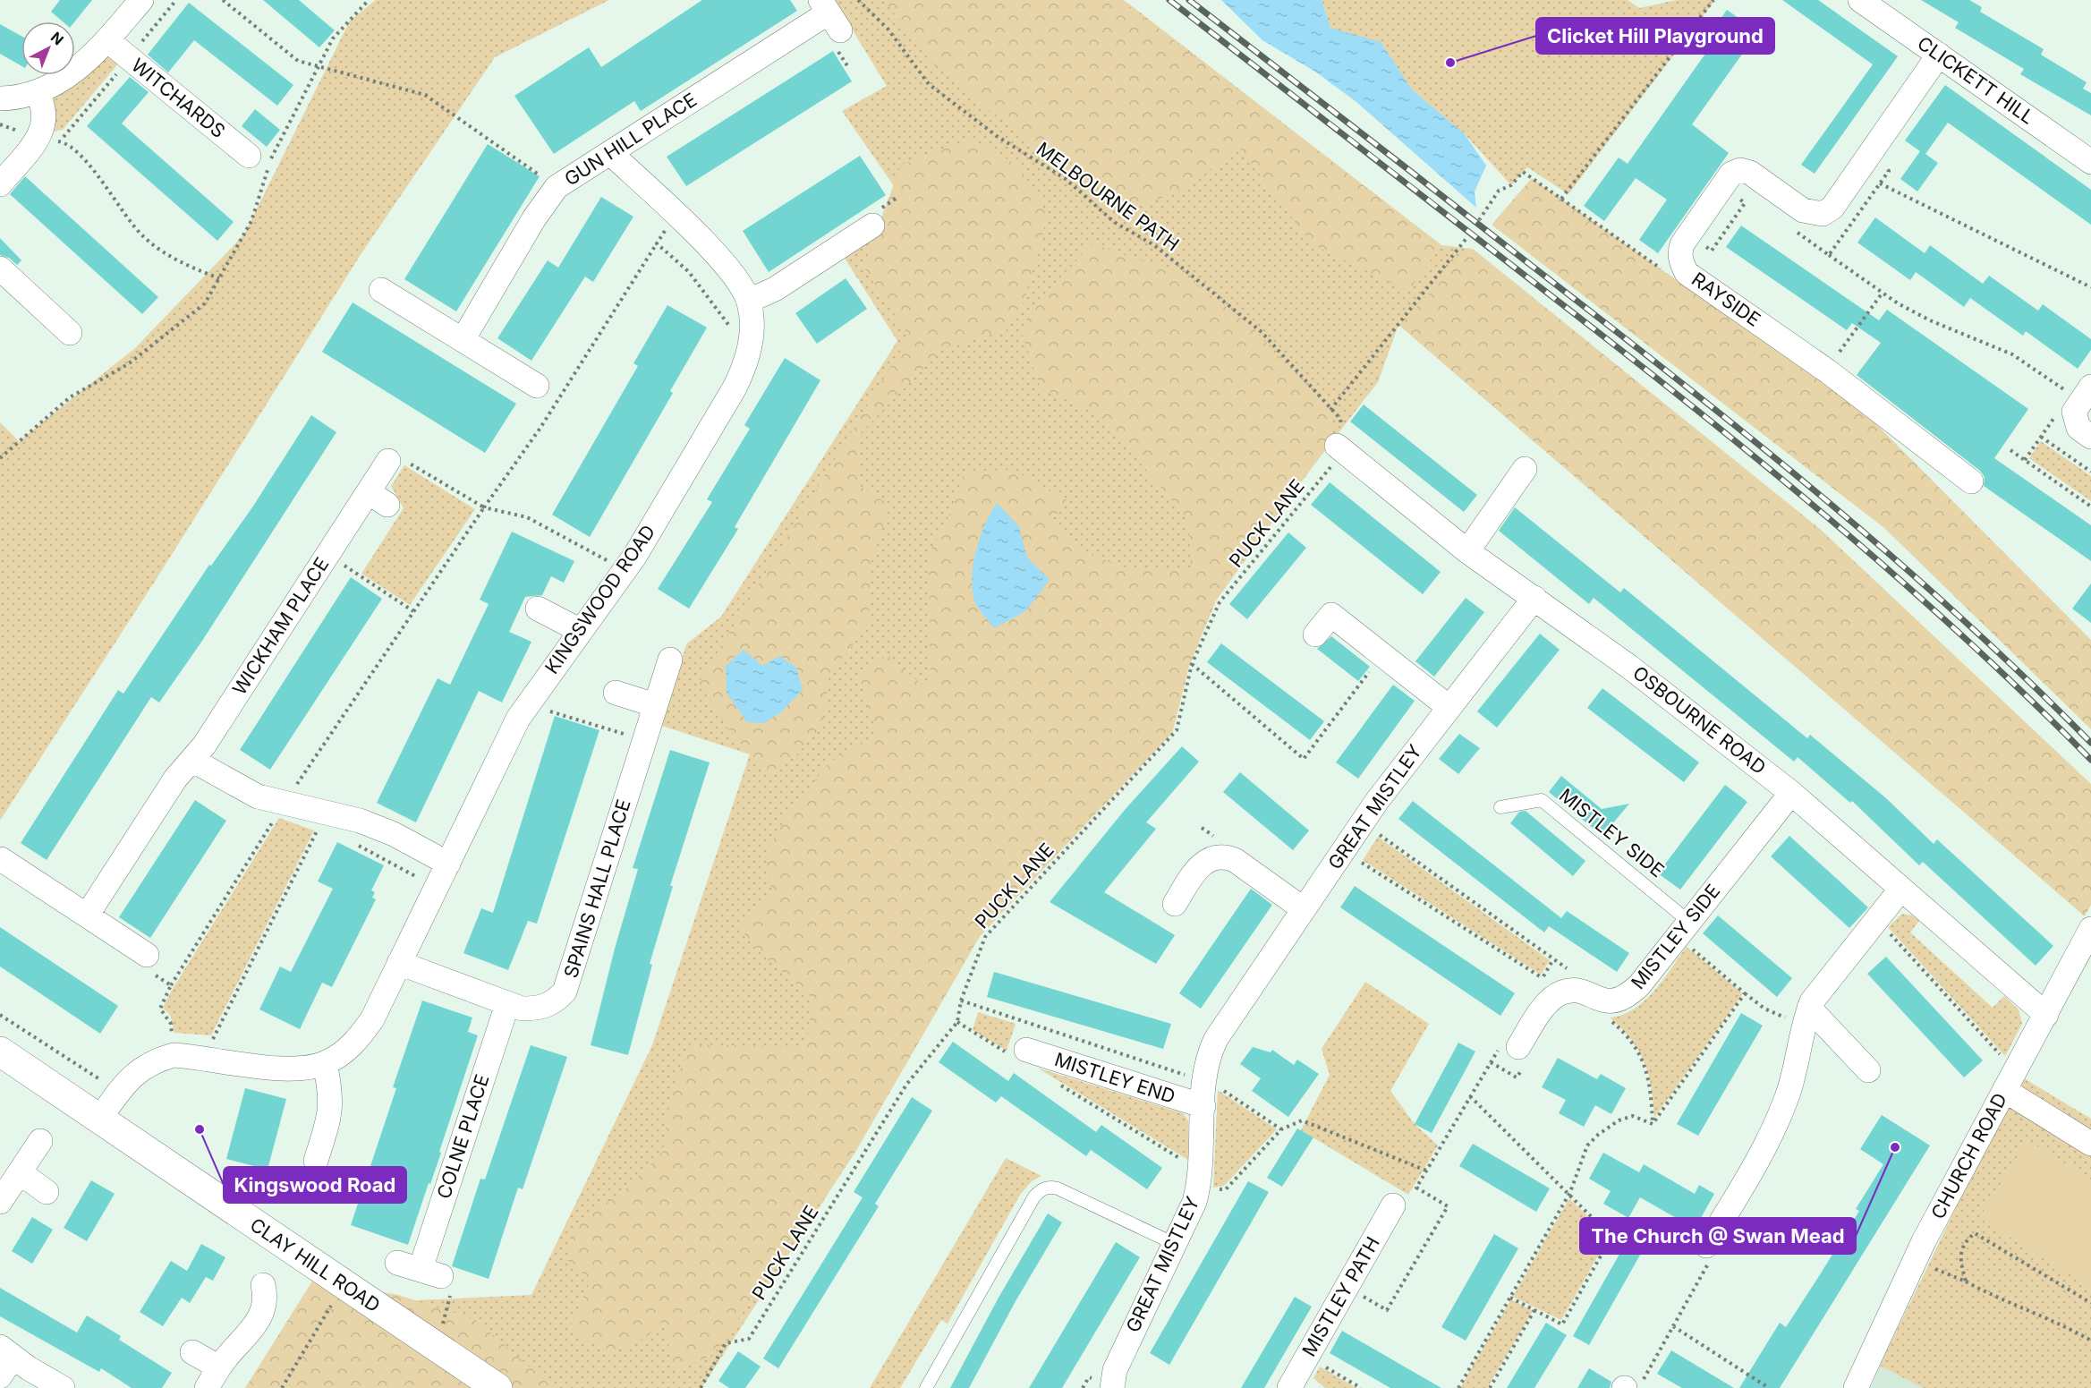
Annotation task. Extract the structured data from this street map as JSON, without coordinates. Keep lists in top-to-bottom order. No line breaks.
{"streets":{"street":["CLICKETT HILL","WITCHARDS","GUN HILL PLACE","RAYSIDE","KINGSWOOD ROAD","WICKHAM PLACE","OSBOURNE ROAD","GREAT MISTLEY","MISTLEY SIDE","SPAINS HALL PLACE","MISTLEY END","COLNE PLACE","CHURCH ROAD","CLAY HILL ROAD","MISTLEY PATH"],"path":["MELBOURNE PATH","PUCK LANE"]},"crossings":[["CLICKETT HILL","RAYSIDE"],["GUN HILL PLACE","KINGSWOOD ROAD"],["PUCK LANE","OSBOURNE ROAD"],["KINGSWOOD ROAD","SPAINS HALL PLACE"],["KINGSWOOD ROAD","CLAY HILL ROAD"],["OSBOURNE ROAD","GREAT MISTLEY"],["OSBOURNE ROAD","MISTLEY SIDE"],["OSBOURNE ROAD","CHURCH ROAD"],["GREAT MISTLEY","MISTLEY END"],["SPAINS HALL PLACE","COLNE PLACE"]],"places":["Clicket Hill Playground","Kingswood Road","The Church @ Swan Mead"],"north":"top right"}
